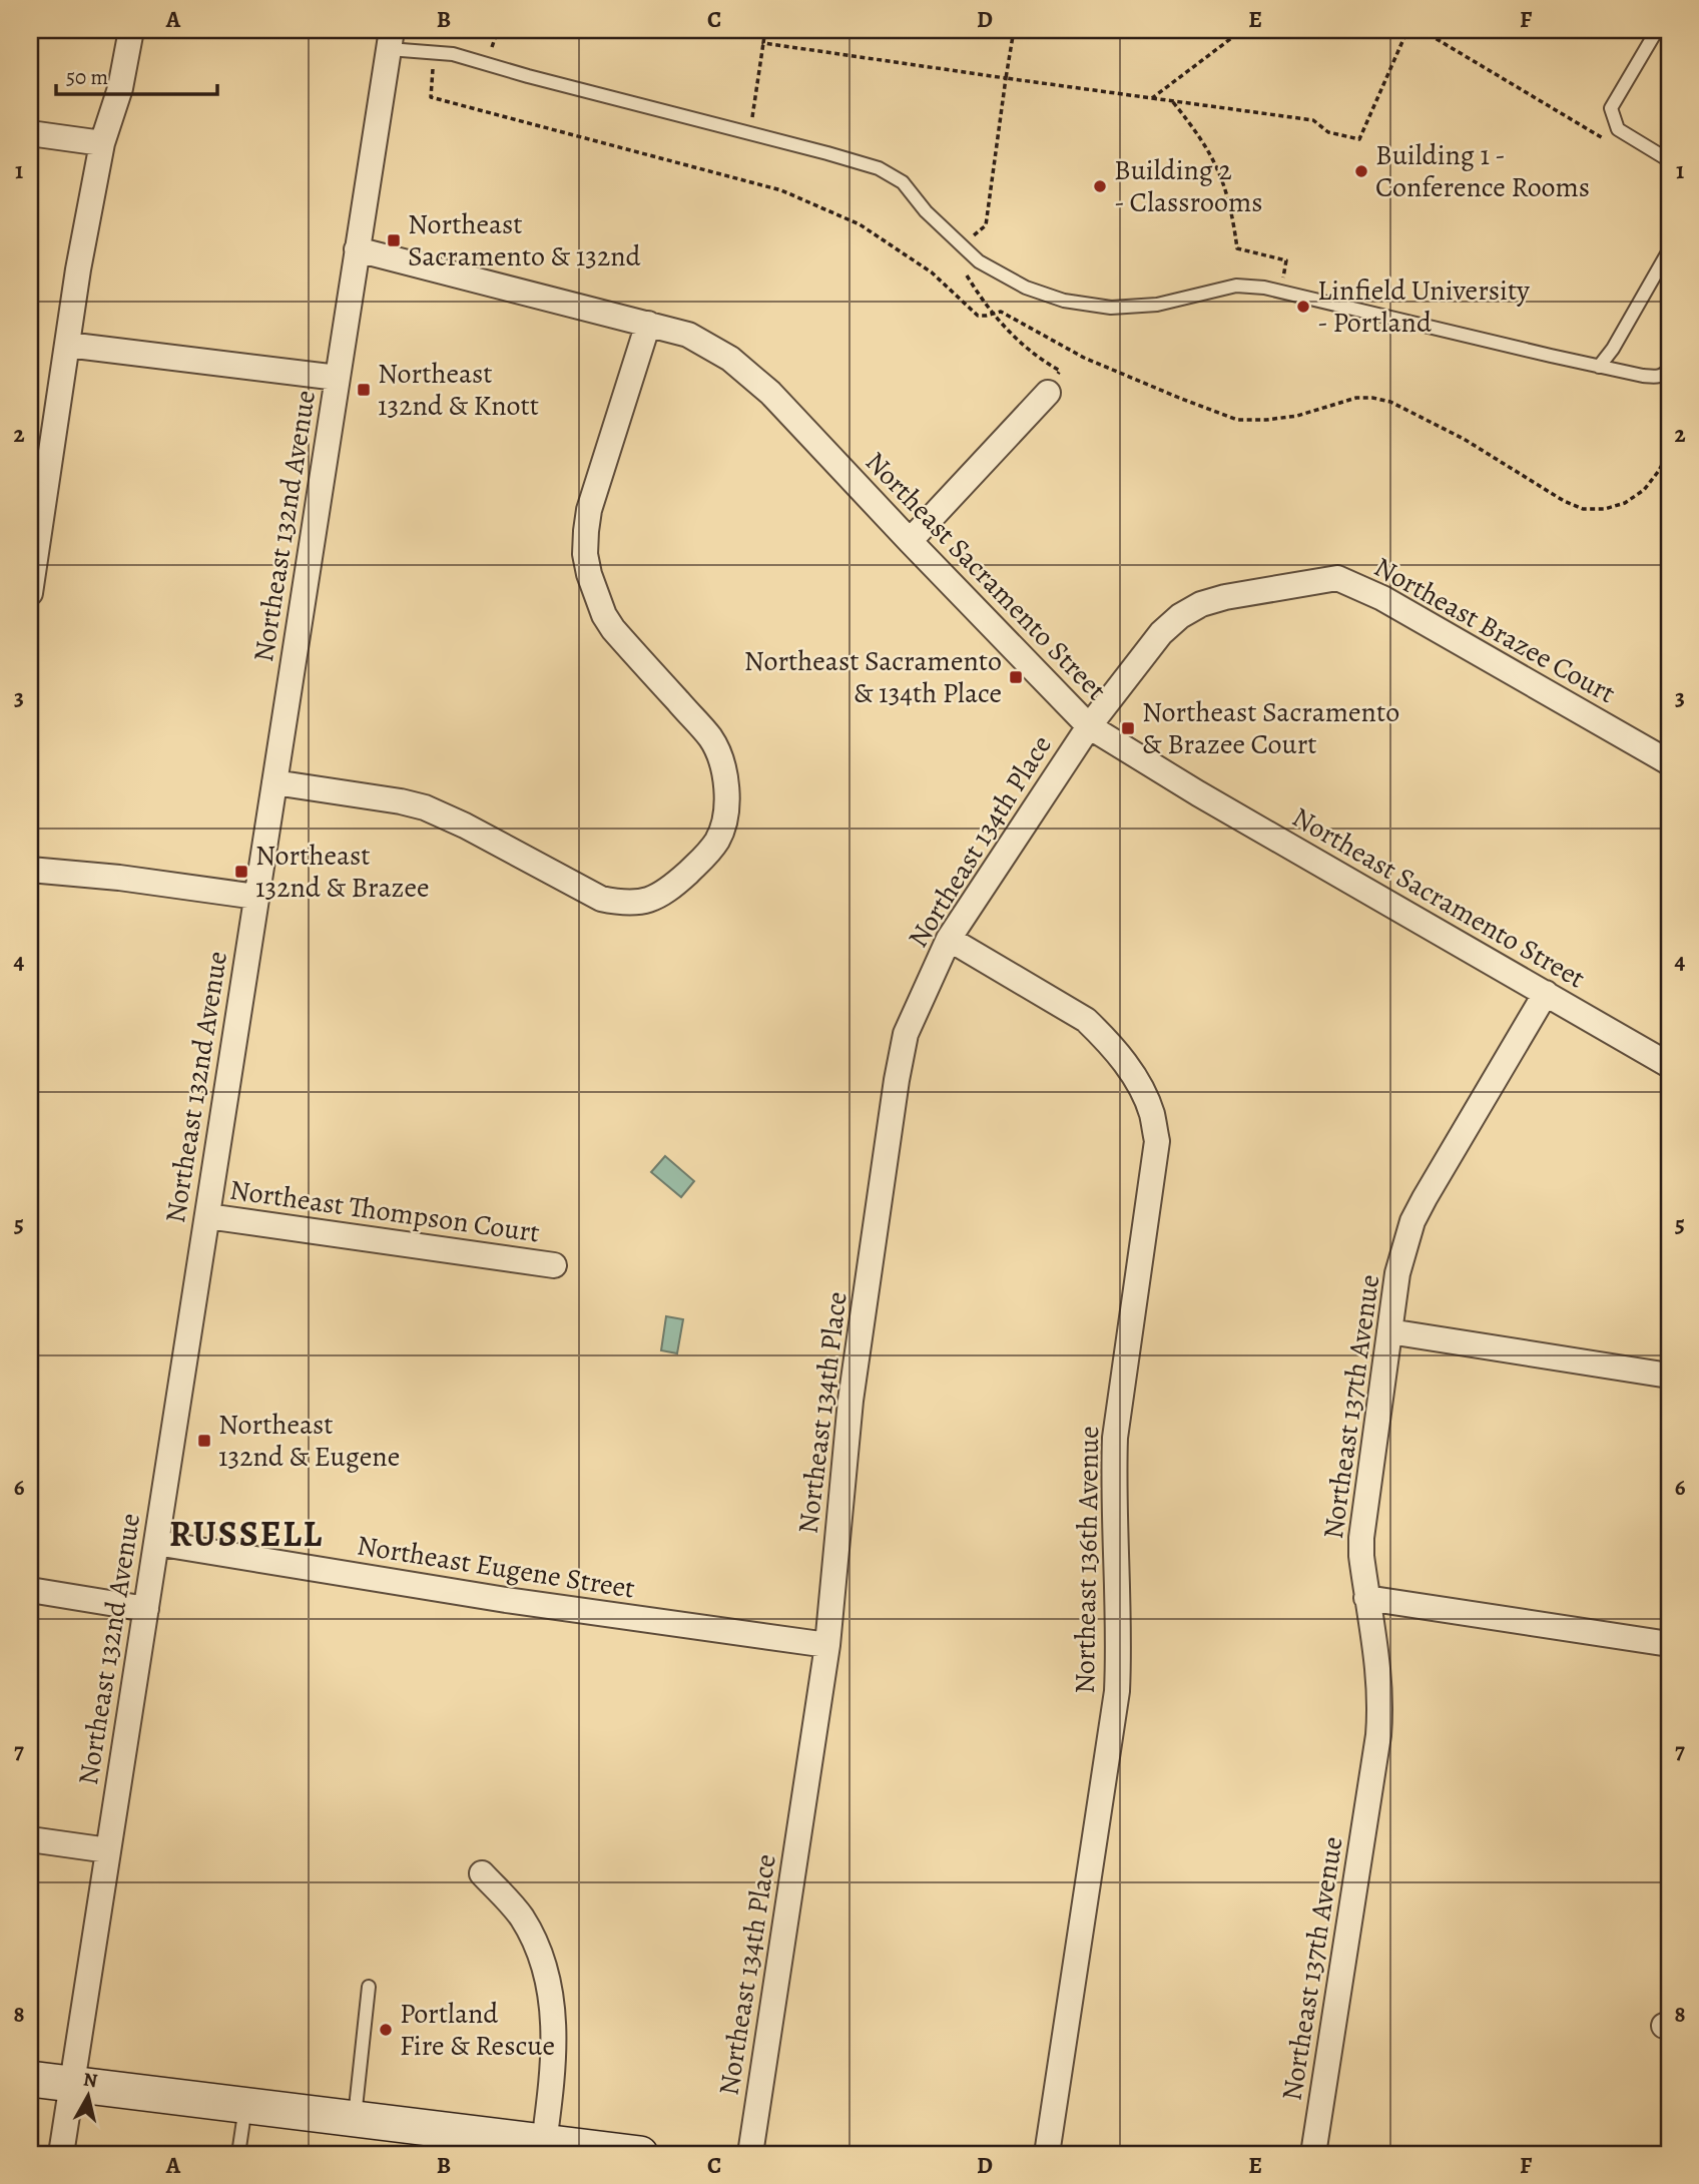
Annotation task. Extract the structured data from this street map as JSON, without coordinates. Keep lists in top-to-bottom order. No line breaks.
{"streets":{"street":["Northeast 132nd Avenue","Northeast Sacramento Street","Northeast Brazee Court","Northeast 134th Place","Northeast Thompson Court","Northeast 137th Avenue","Northeast 136th Avenue","Northeast Eugene Street"]},"crossings":[["Northeast 132nd Avenue","Northeast Sacramento Street"],["Northeast 132nd Avenue","Northeast Thompson Court"],["Northeast 132nd Avenue","Northeast Eugene Street"],["Northeast Sacramento Street","Northeast Brazee Court"],["Northeast Sacramento Street","Northeast 134th Place"],["Northeast Sacramento Street","Northeast 137th Avenue"],["Northeast Brazee Court","Northeast 134th Place"],["Northeast 134th Place","Northeast 136th Avenue"],["Northeast 134th Place","Northeast Eugene Street"]],"districts":["RUSSELL"],"places":{"other":["Building 1 - Conference Rooms","Building 2 - Classrooms","Linfield University - Portland","Portland Fire & Rescue"],"transit":["Northeast Sacramento & 132nd","Northeast 132nd & Knott","Northeast Sacramento & 134th Place","Northeast Sacramento & Brazee Court","Northeast 132nd & Brazee","Northeast 132nd & Eugene"]},"scale_bar":"50 m","north":"top","grid":{"columns":["A","B","C","D","E","F"],"rows":["1","2","3","4","5","6","7","8"]}}
